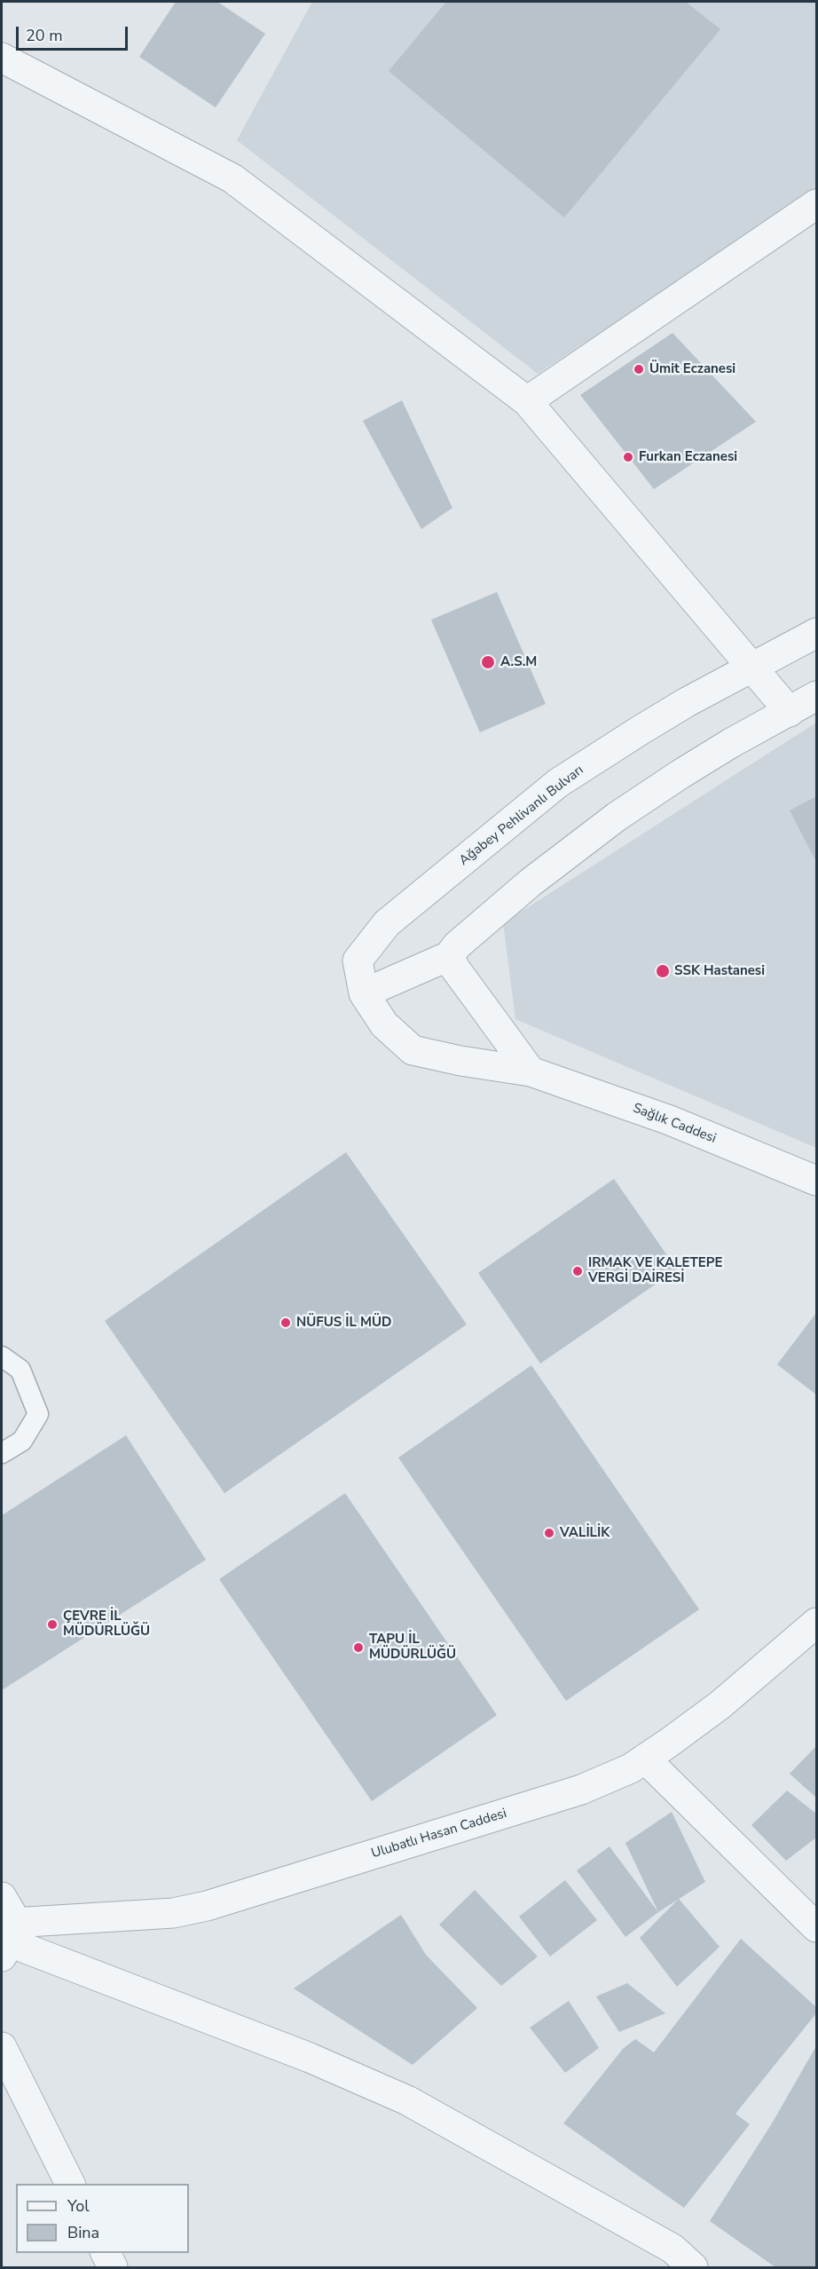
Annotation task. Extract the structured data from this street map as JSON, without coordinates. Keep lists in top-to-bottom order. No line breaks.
{"streets":{"street":["Ağabey Pehlivanlı Bulvarı","Sağlık Caddesi","Ulubatlı Hasan Caddesi"]},"crossings":[["Ağabey Pehlivanlı Bulvarı","Sağlık Caddesi"]],"places":["Ümit Eczanesi","Furkan Eczanesi","A.S.M","SSK Hastanesi","IRMAK VE KALETEPE VERGİ DAİRESİ","NÜFUS İL MÜD","VALİLİK","ÇEVRE İL MÜDÜRLÜĞÜ","TAPU İL MÜDÜRLÜĞÜ"],"legend":["Yol","Bina"],"scale_bar":"20 m"}
